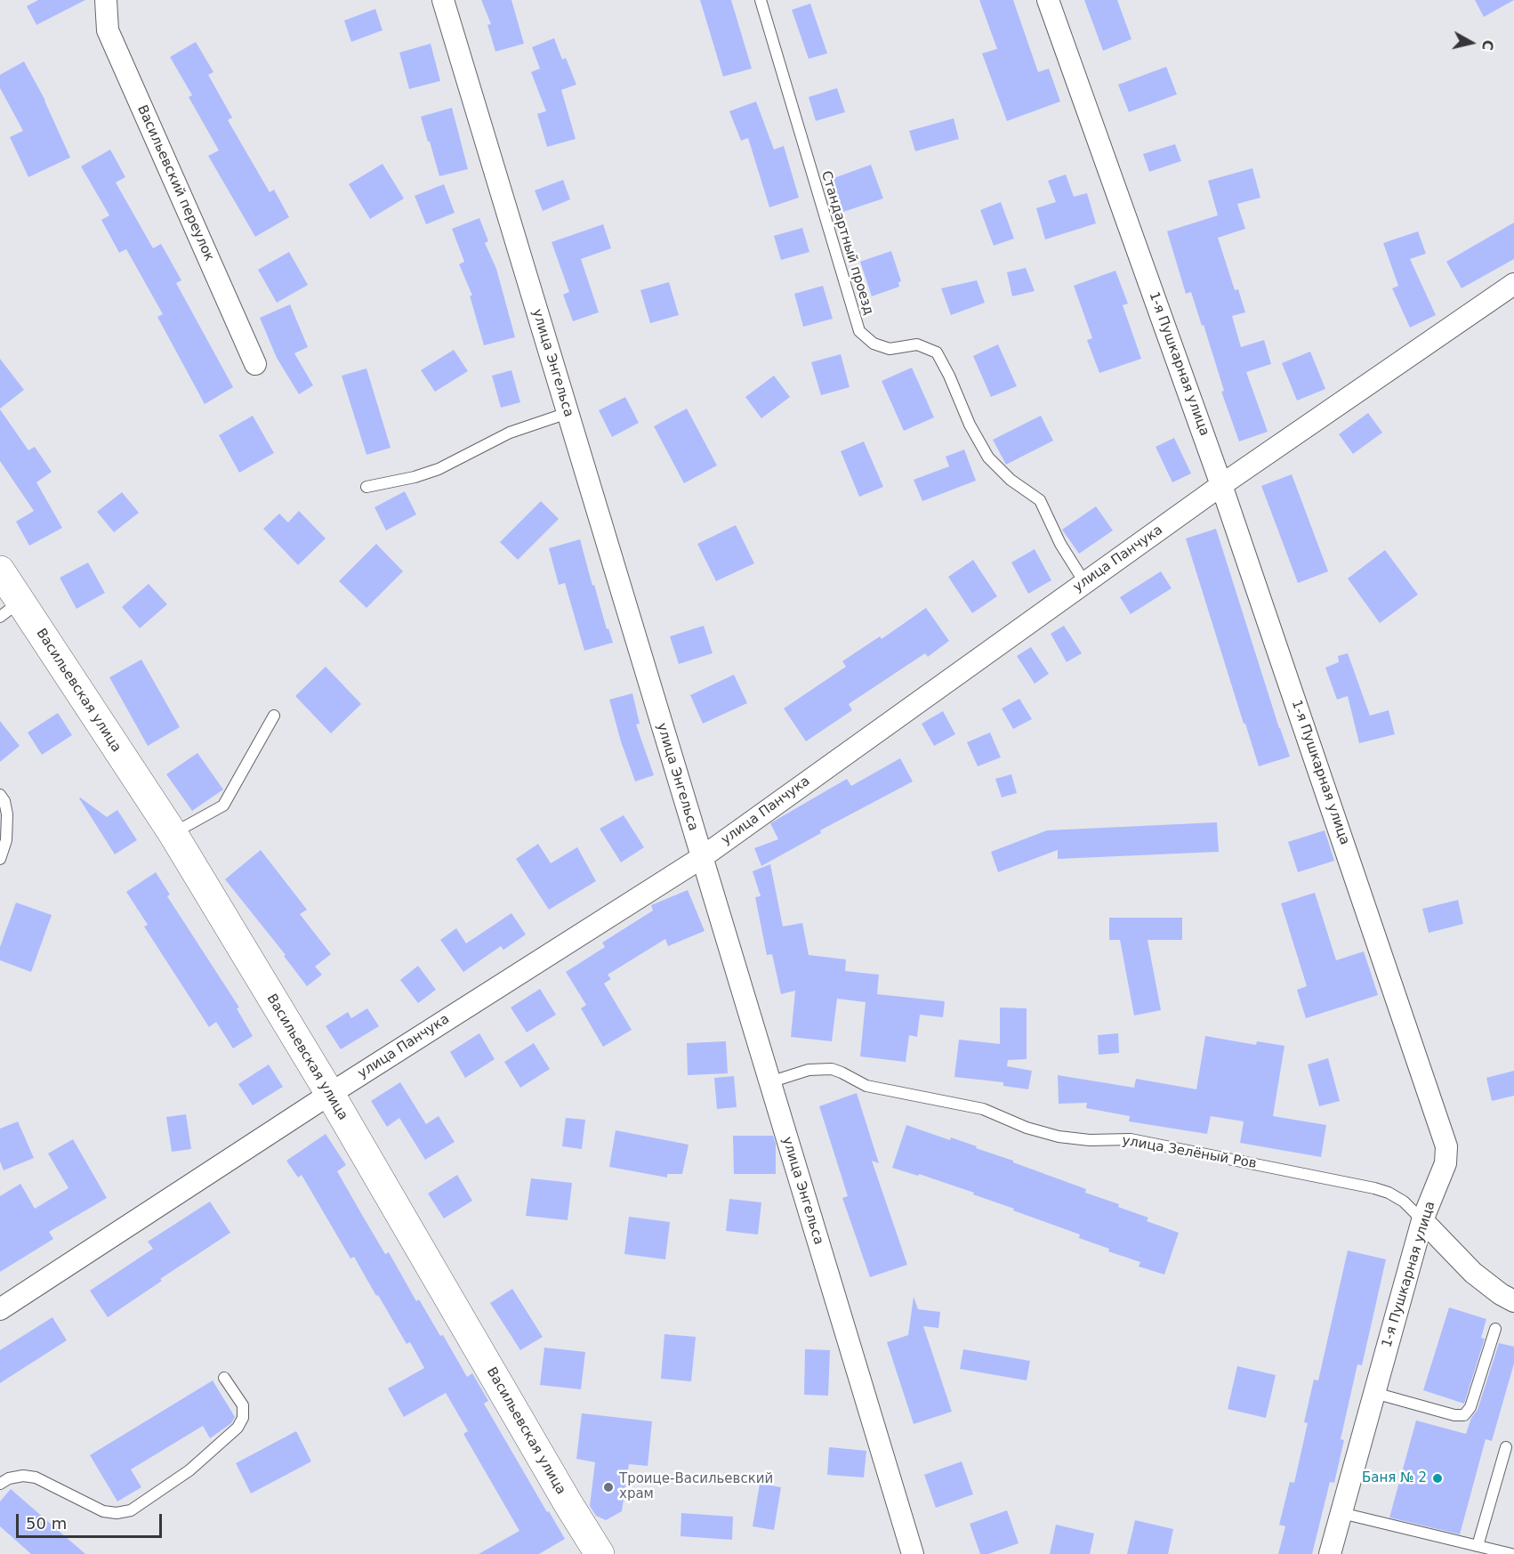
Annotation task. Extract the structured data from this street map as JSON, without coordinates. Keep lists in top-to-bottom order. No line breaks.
{"streets":{"main road":["Васильевская улица"],"street":["Васильевский переулок","улица Энгельса","1-я Пушкарная улица","улица Панчука","улица Зелёный Ров"],"lane":["Стандартный проезд"]},"crossings":[["Стандартный проезд","улица Панчука"],["улица Энгельса","улица Панчука"],["улица Энгельса","улица Зелёный Ров"],["1-я Пушкарная улица","улица Панчука"],["1-я Пушкарная улица","улица Зелёный Ров"],["улица Панчука","Васильевская улица"]],"places":["Баня № 2","Троице-Васильевский храм"],"scale_bar":"50 m","north":"right"}
